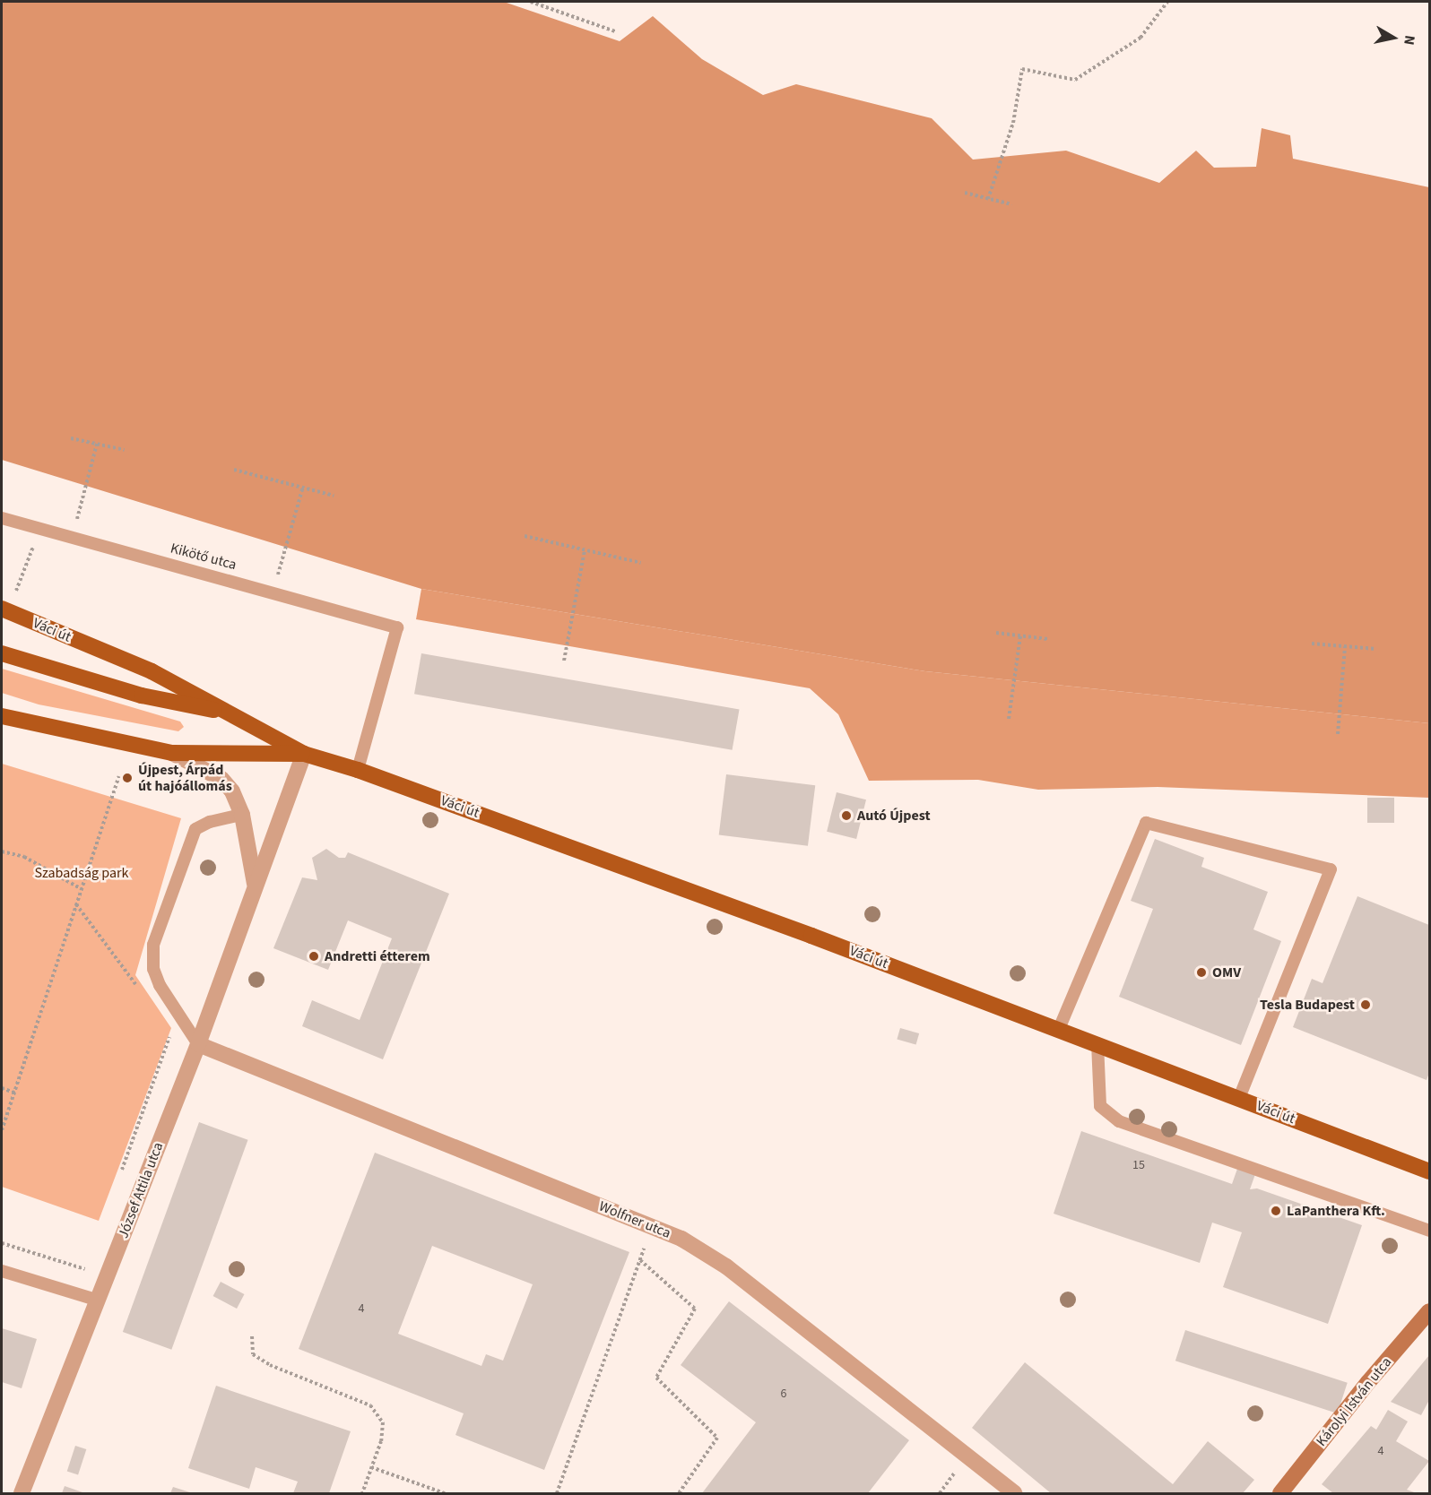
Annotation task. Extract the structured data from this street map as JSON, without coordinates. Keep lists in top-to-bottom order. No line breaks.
{"streets":{"main road":["Váci út"],"street":["József Attila utca","Wolfner utca","Károlyi István utca"],"lane":["Kikötő utca"]},"crossings":[["Kikötő utca","Váci út"],["Váci út","József Attila utca"],["József Attila utca","Wolfner utca"]],"parks":["Szabadság park"],"places":["Újpest, Árpád út hajóállomás","Autó Újpest","Andretti étterem","OMV","Tesla Budapest","LaPanthera Kft."],"house_numbers":["15","4","6","4"],"north":"right"}
